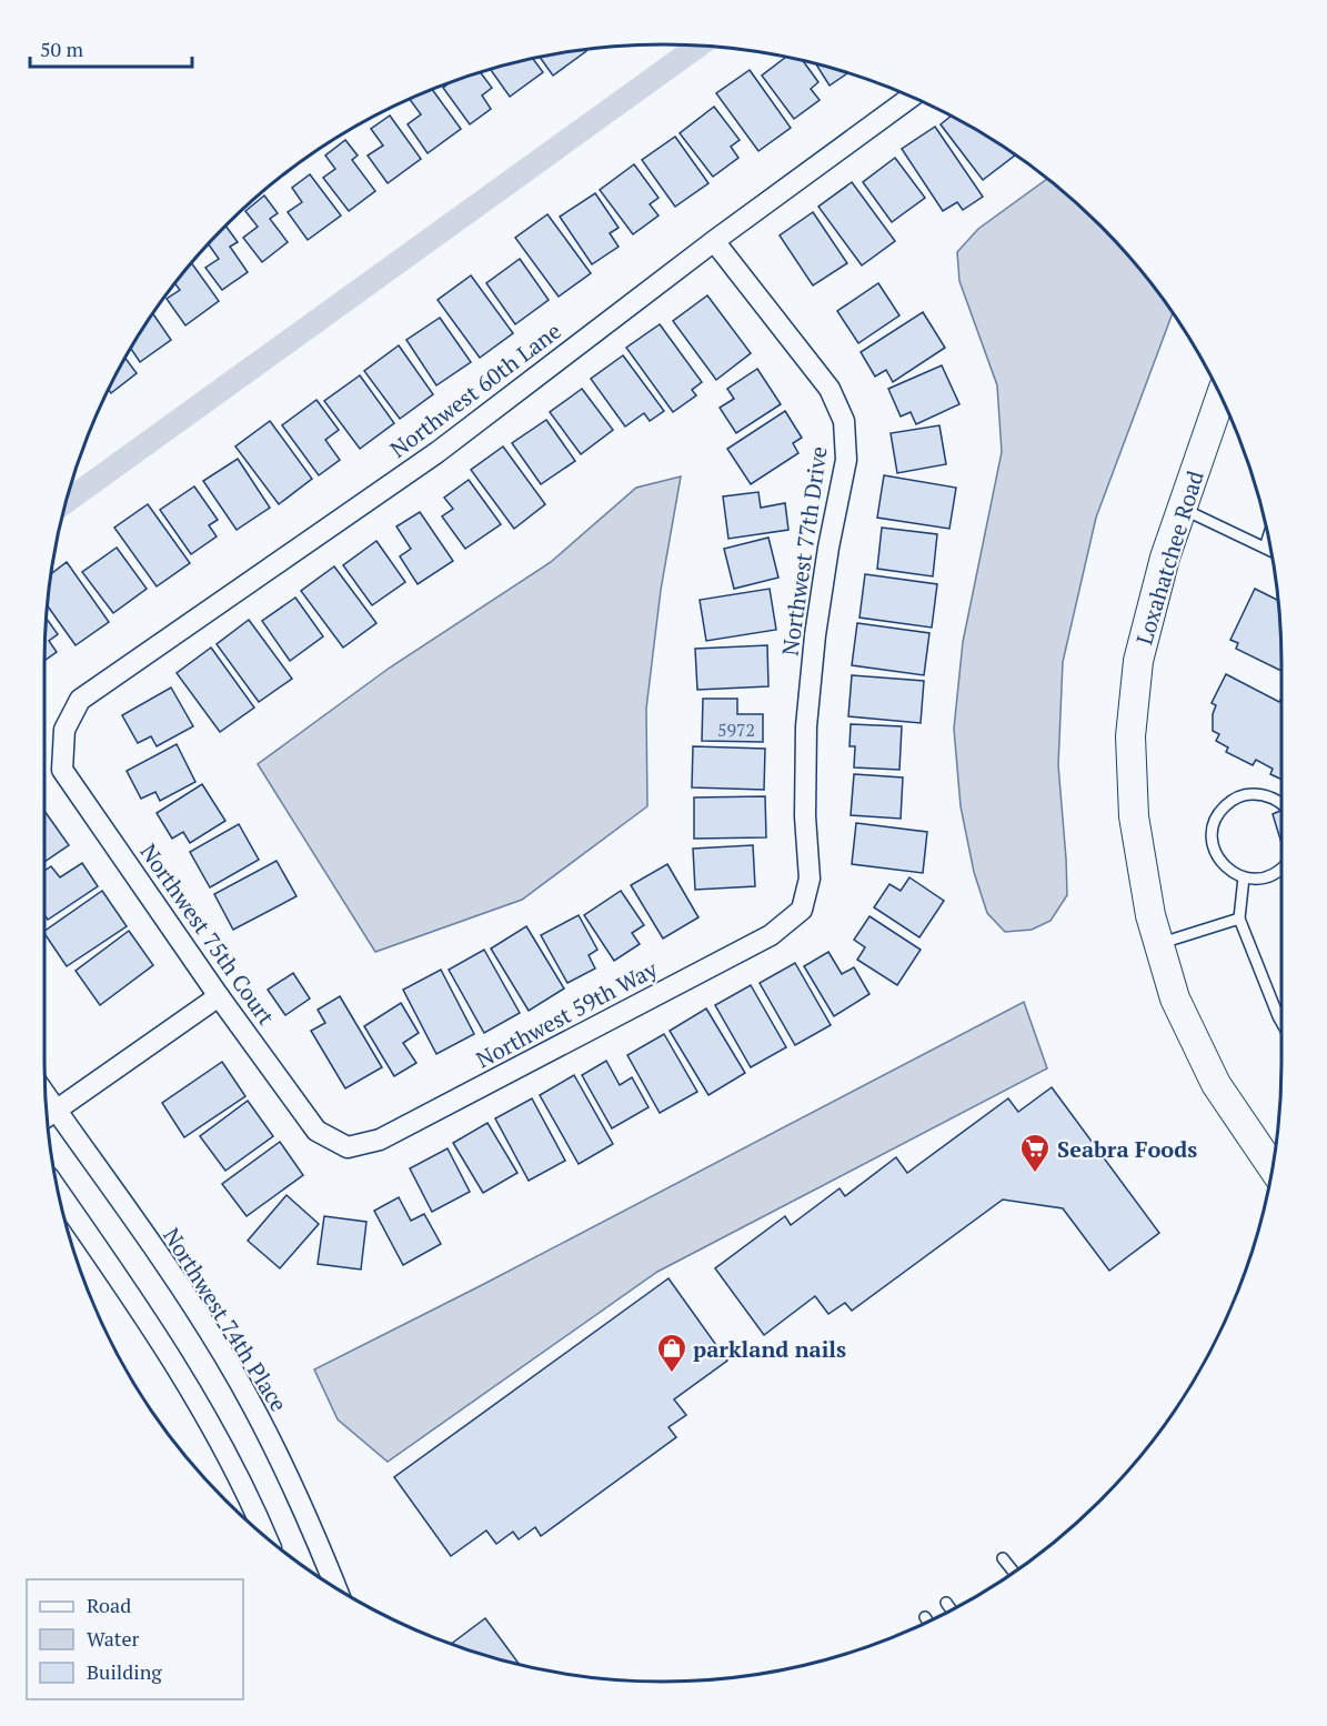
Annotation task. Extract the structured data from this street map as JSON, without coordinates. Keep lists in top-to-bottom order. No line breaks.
{"streets":{"main road":["Loxahatchee Road"],"street":["Northwest 60th Lane","Northwest 77th Drive","Northwest 75th Court","Northwest 59th Way","Northwest 74th Place"]},"crossings":[["Northwest 60th Lane","Northwest 77th Drive"],["Northwest 60th Lane","Northwest 75th Court"],["Northwest 77th Drive","Northwest 59th Way"],["Northwest 75th Court","Northwest 59th Way"]],"places":{"supermarket":["Seabra Foods"],"shop":["parkland nails"]},"house_numbers":["5972"],"legend":["Road","Water","Building"],"scale_bar":"50 m"}
